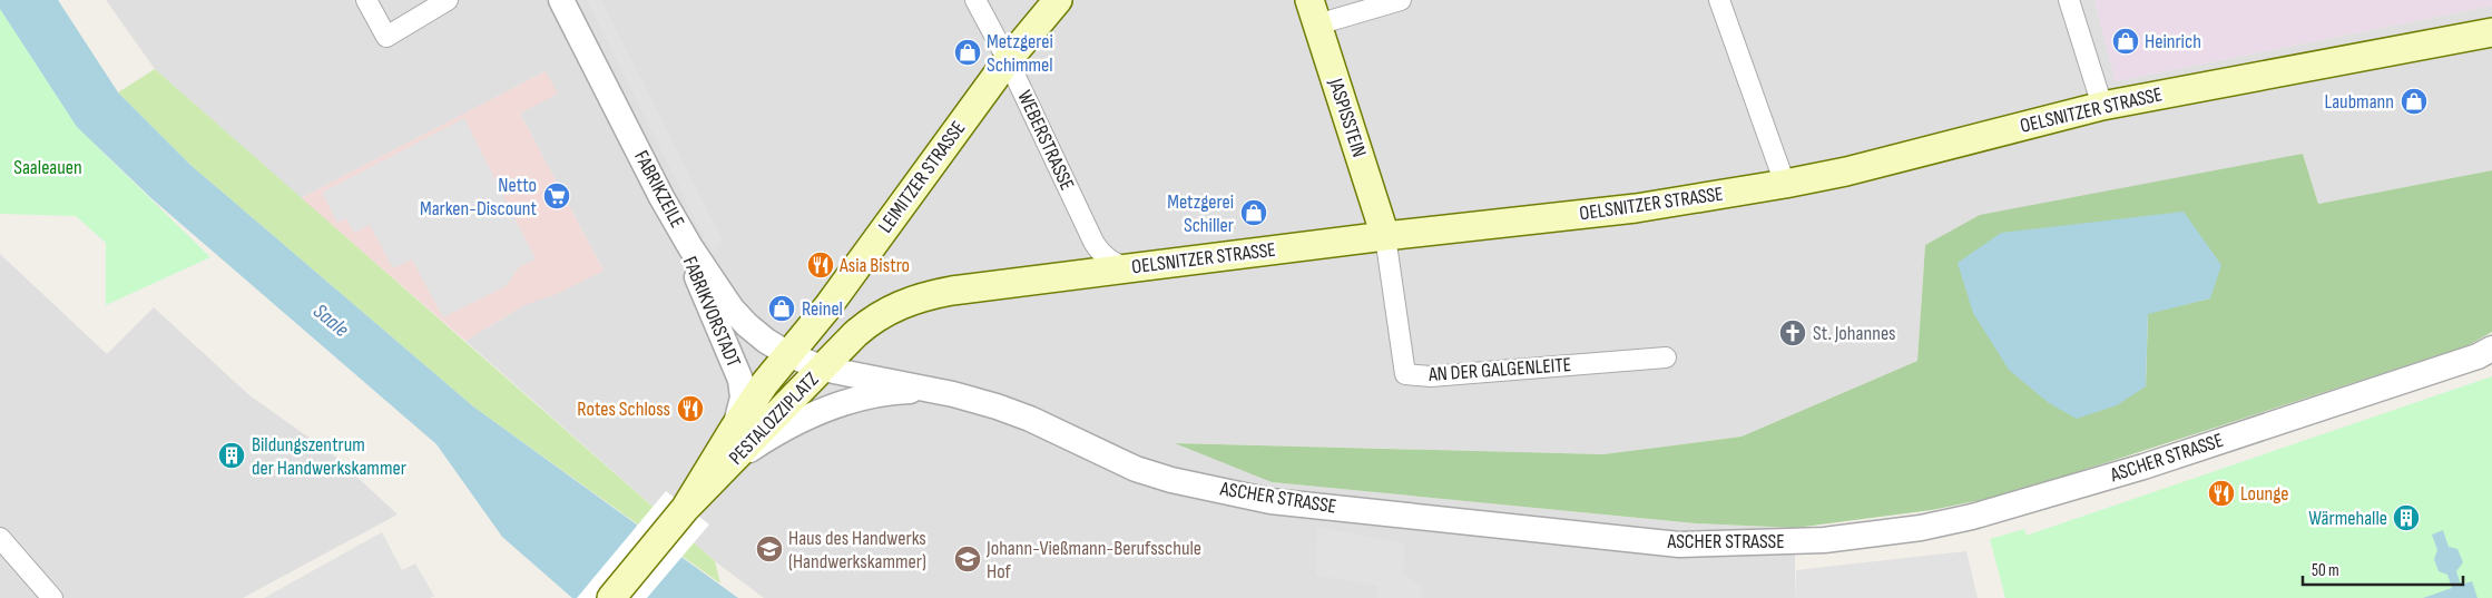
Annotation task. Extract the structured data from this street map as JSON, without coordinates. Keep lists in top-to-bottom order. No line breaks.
{"streets":{"main road":["OELSNITZER STRASSE","JASPISSTEIN","LEIMITZER STRASSE","PESTALOZZIPLATZ"],"street":["WEBERSTRASSE","FABRIKZEILE","FABRIKVORSTADT","AN DER GALGENLEITE","ASCHER STRASSE"]},"crossings":[["OELSNITZER STRASSE","JASPISSTEIN"],["OELSNITZER STRASSE","WEBERSTRASSE"],["OELSNITZER STRASSE","AN DER GALGENLEITE"],["OELSNITZER STRASSE","PESTALOZZIPLATZ"],["OELSNITZER STRASSE","ASCHER STRASSE"],["JASPISSTEIN","AN DER GALGENLEITE"],["WEBERSTRASSE","LEIMITZER STRASSE"],["LEIMITZER STRASSE","FABRIKZEILE"],["LEIMITZER STRASSE","PESTALOZZIPLATZ"],["FABRIKZEILE","FABRIKVORSTADT"],["FABRIKZEILE","PESTALOZZIPLATZ"],["FABRIKVORSTADT","PESTALOZZIPLATZ"],["PESTALOZZIPLATZ","ASCHER STRASSE"]],"water":["Saale"],"parks":["Saaleauen"],"places":{"shop":["Heinrich","Metzgerei Schimmel","Laubmann","Metzgerei Schiller","Reinel"],"supermarket":["Netto Marken-Discount"],"restaurant":["Asia Bistro","Rotes Schloss","Lounge"],"church":["St. Johannes"],"building":["Bildungszentrum der Handwerkskammer","Wärmehalle"],"school or university":["Haus des Handwerks (Handwerkskammer)","Johann-Vießmann-Berufsschule Hof"]},"scale_bar":"50 m"}
